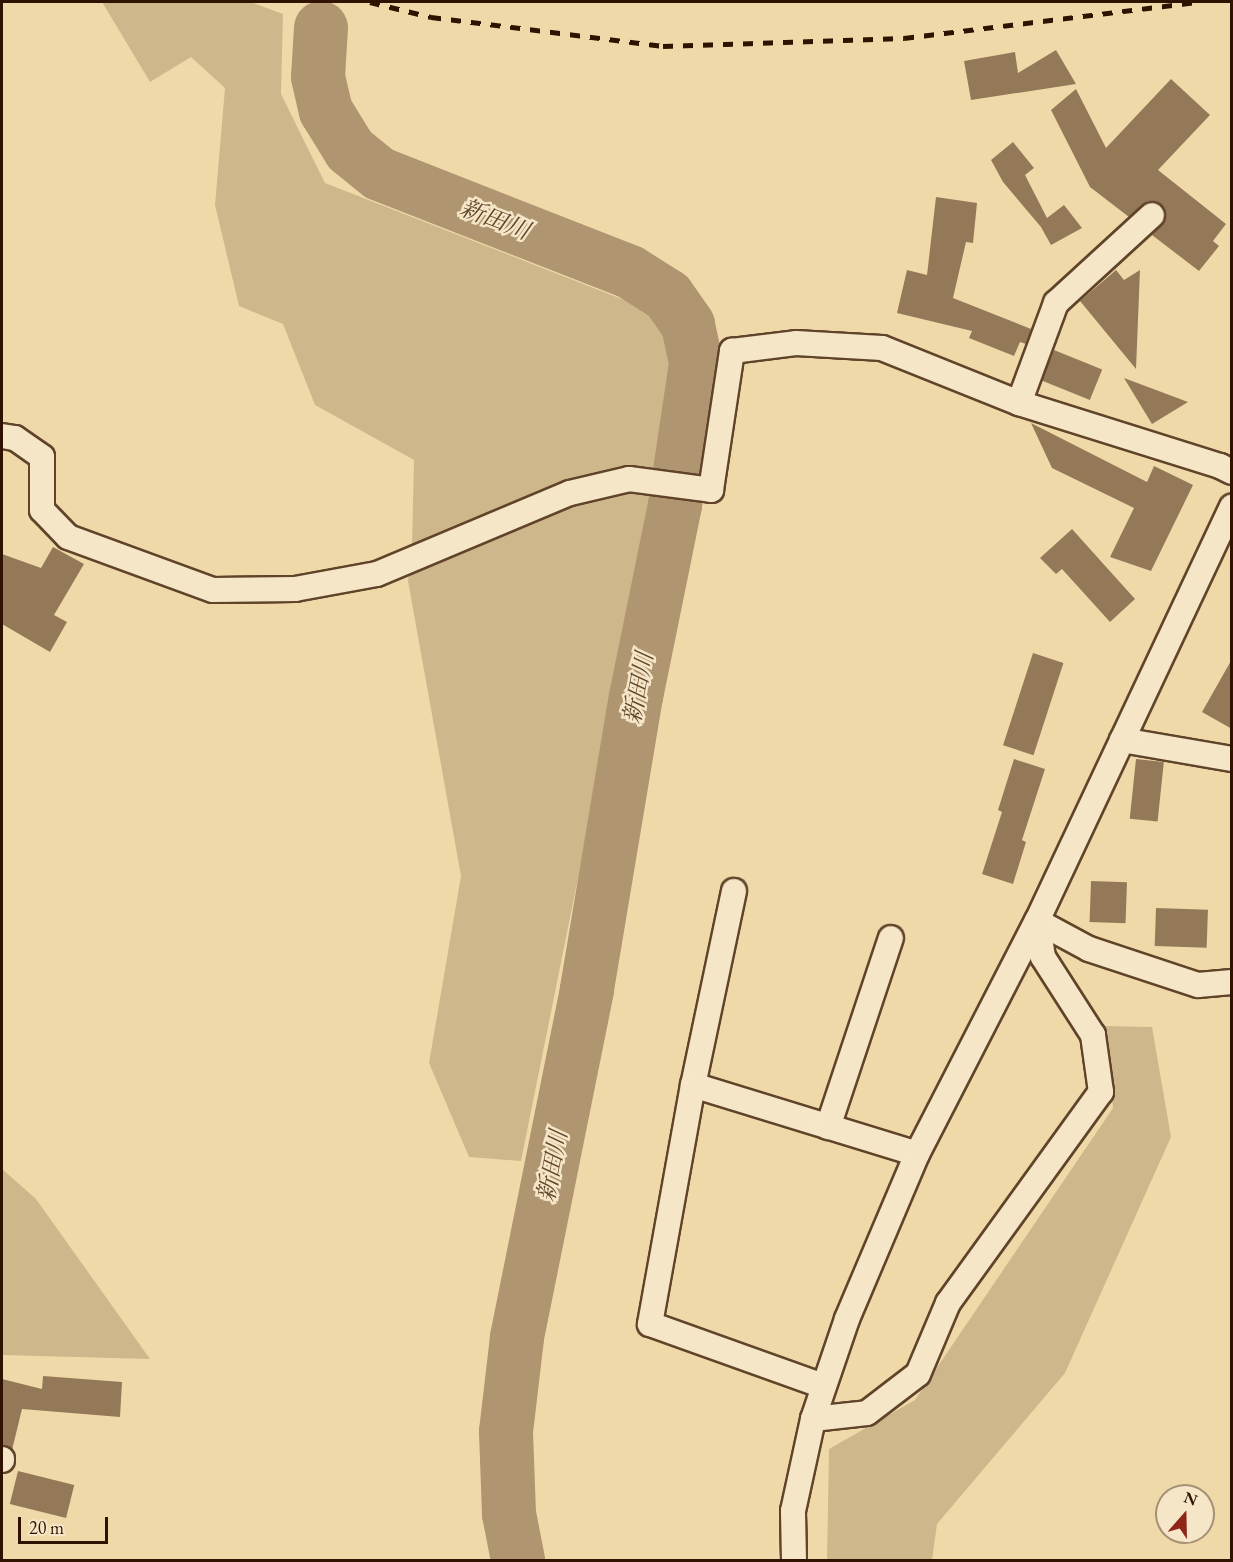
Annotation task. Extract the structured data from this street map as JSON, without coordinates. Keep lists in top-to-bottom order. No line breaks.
{"water":["新田川"],"scale_bar":"20 m","north":"top"}
